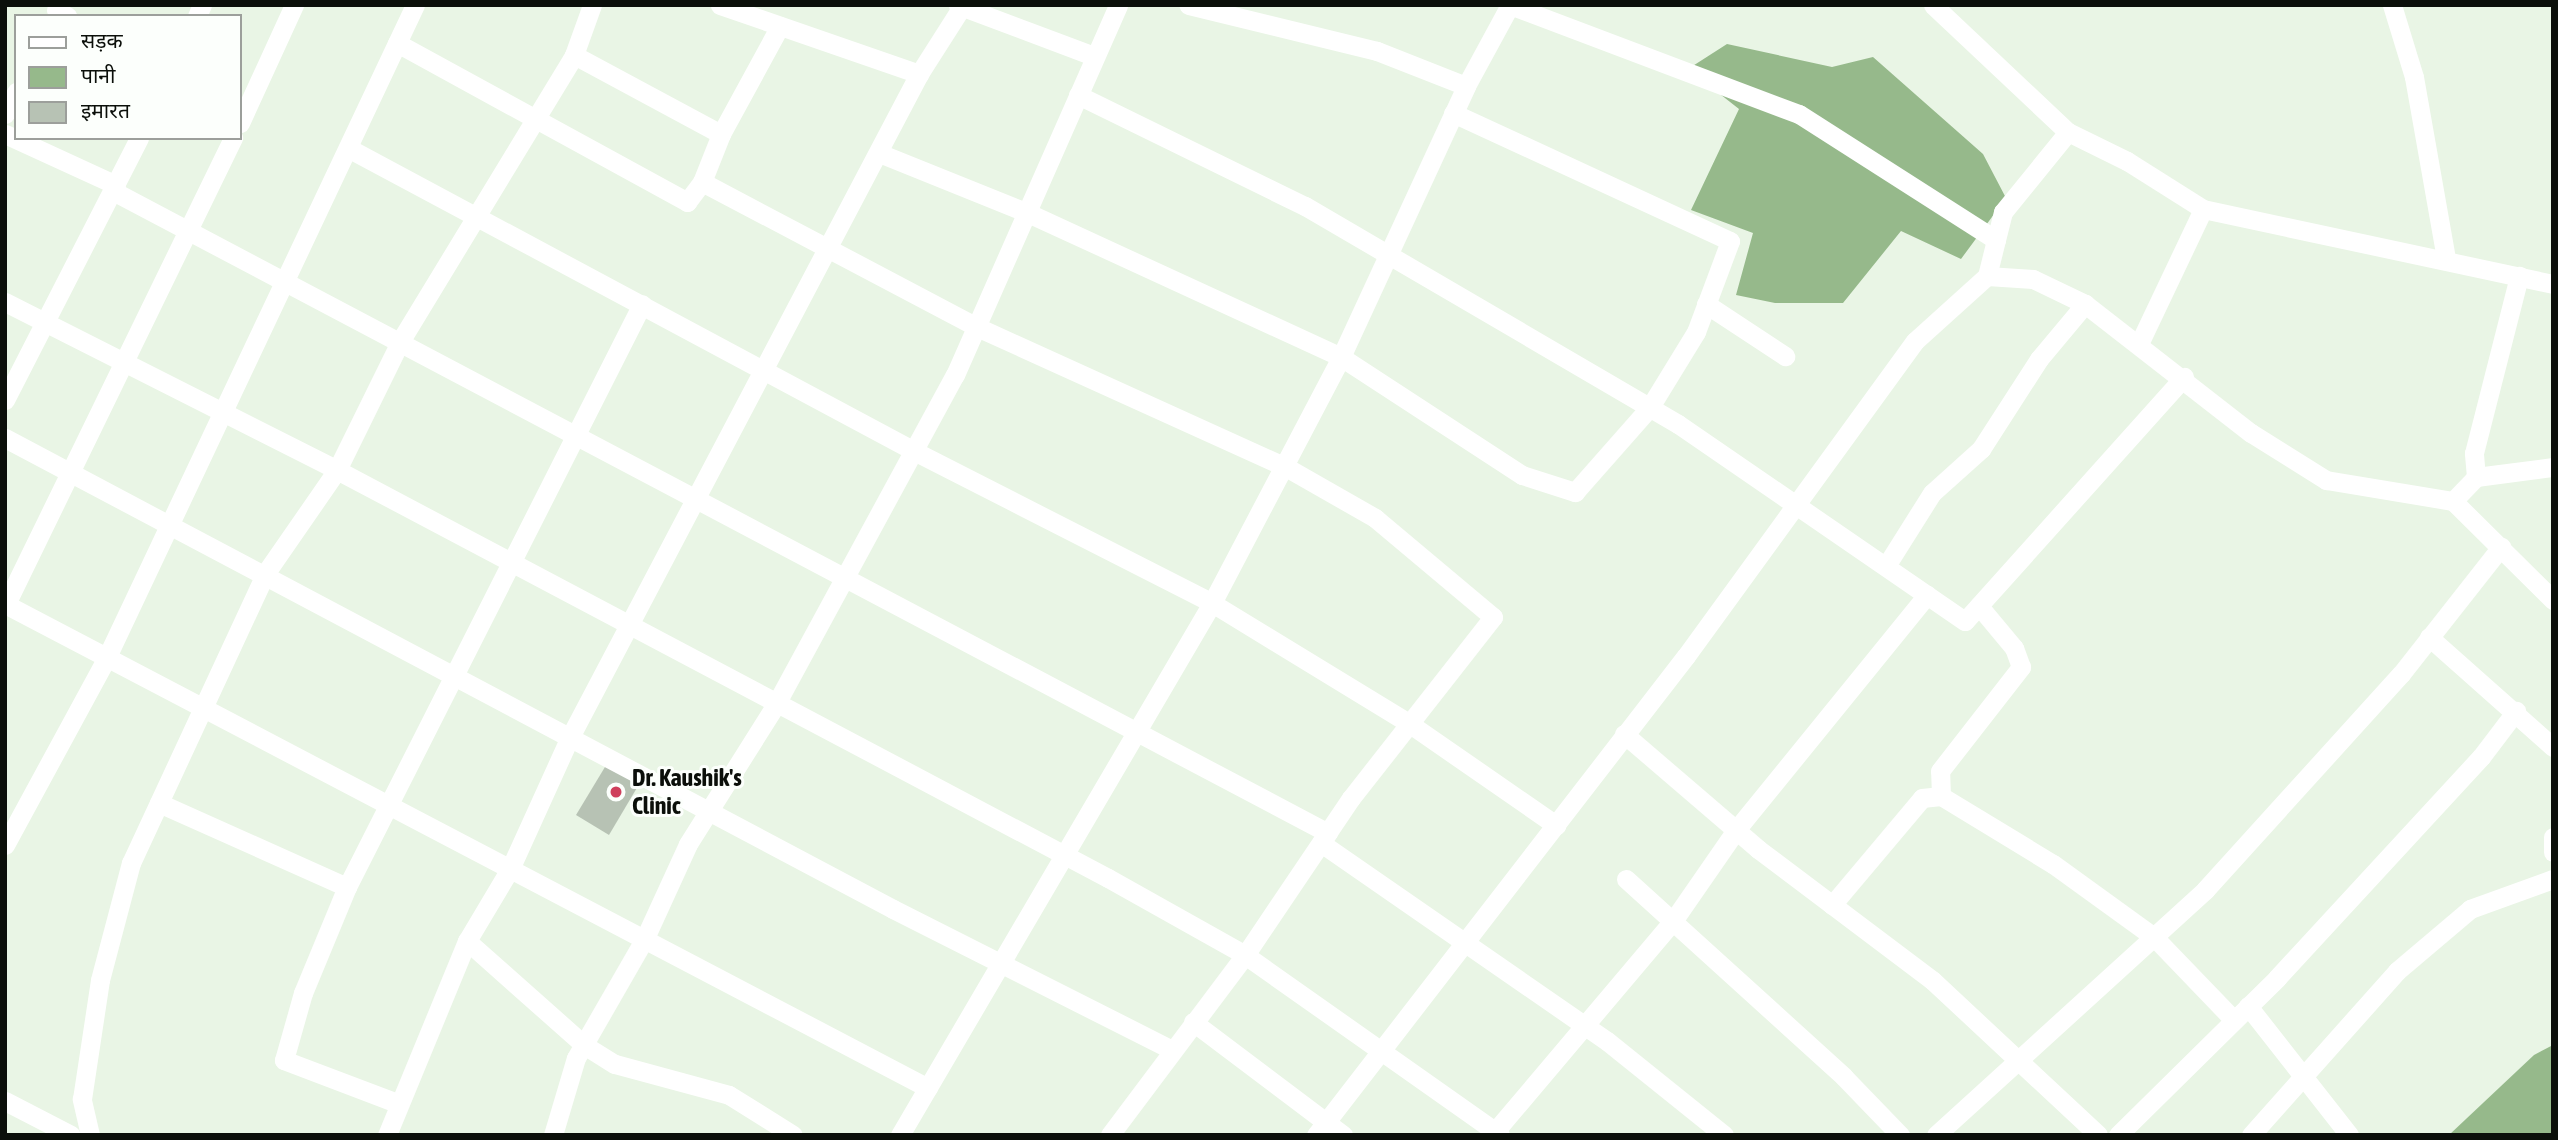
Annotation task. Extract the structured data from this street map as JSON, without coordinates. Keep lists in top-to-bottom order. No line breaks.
{"places":["Dr. Kaushik's Clinic"],"legend":["सड़क","पानी","इमारत"]}
